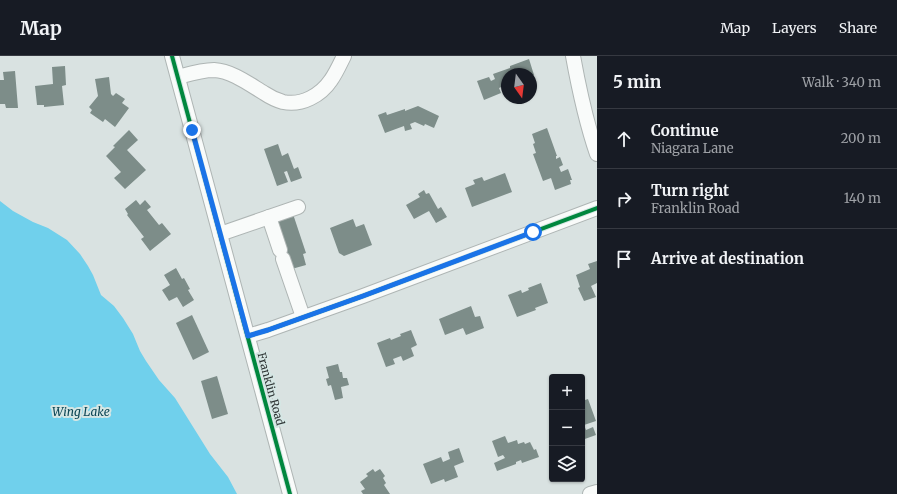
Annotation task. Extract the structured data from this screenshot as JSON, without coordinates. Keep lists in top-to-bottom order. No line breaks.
{"streets":{"street":["Franklin Road"]},"water":["Wing Lake"],"north":"bottom","page":{"header":"Map","nav":["Map","Layers","Share"],"heading":["5 min","Walk · 340 m"],"list":[["Continue","Niagara Lane","200 m"],["Turn right","Franklin Road","140 m"],"Arrive at destination"],"map_buttons":["+","−"]}}
